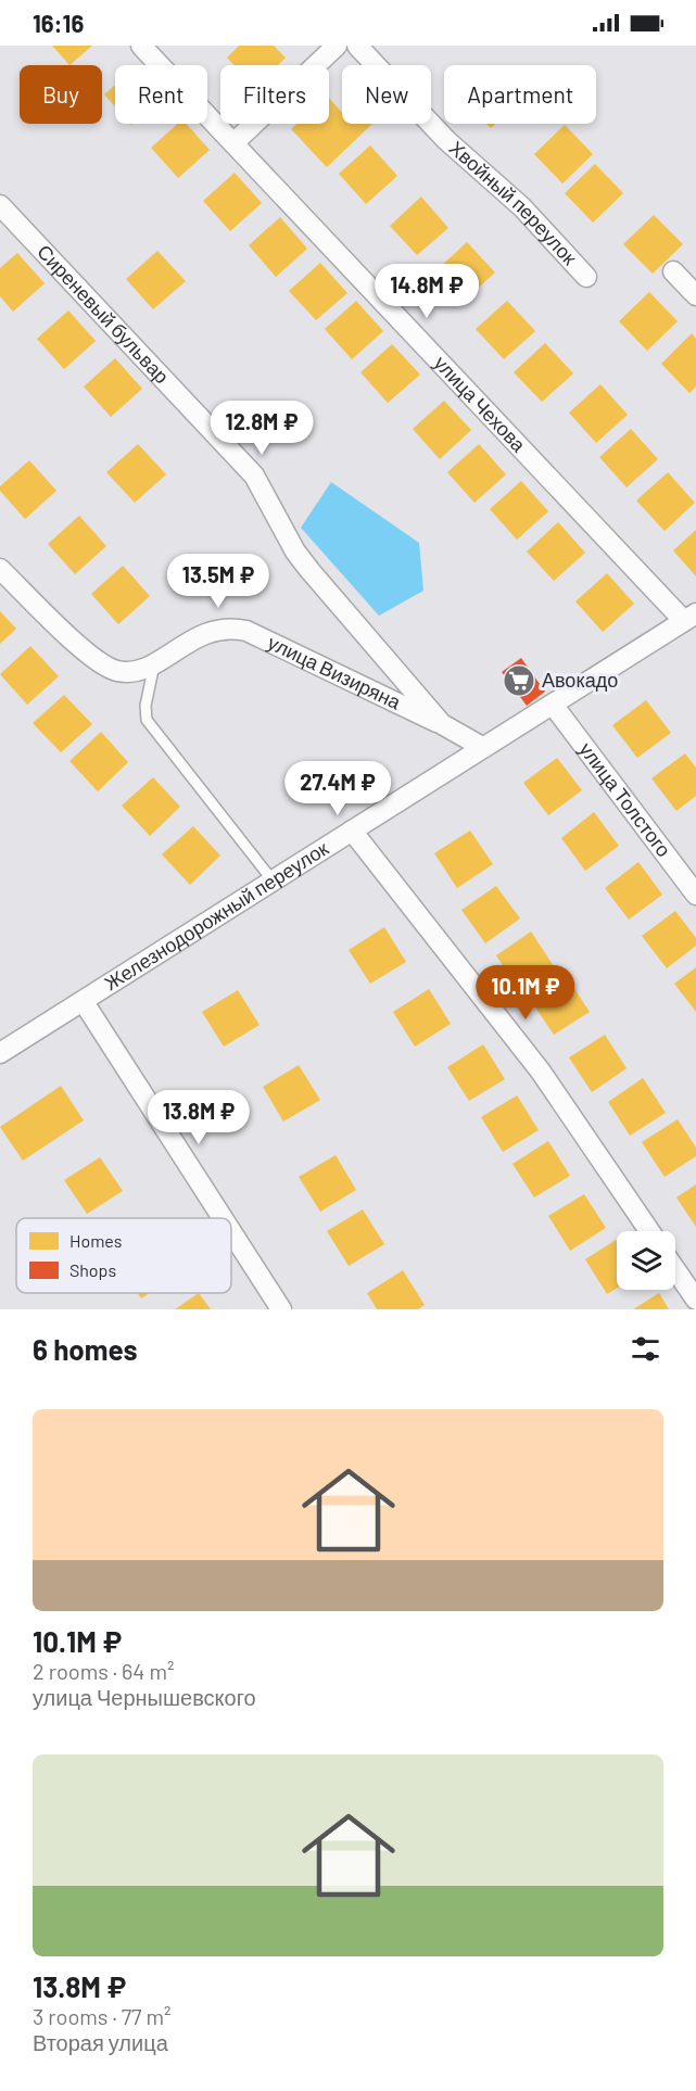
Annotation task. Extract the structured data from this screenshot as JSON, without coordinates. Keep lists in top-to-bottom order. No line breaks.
{"streets":{"street":["Хвойный переулок","Сиреневый бульвар","улица Чехова","улица Визиряна","улица Толстого","Железнодорожный переулок"]},"crossings":[["Сиреневый бульвар","улица Визиряна"],["Сиреневый бульвар","Железнодорожный переулок"],["улица Чехова","Железнодорожный переулок"],["улица Толстого","Железнодорожный переулок"]],"places":{"supermarket":["Авокадо"]},"legend":["Homes","Shops"],"page":{"status":"16:16","chip":["Buy","Rent","Filters","New","Apartment"],"price":["14.8M ₽","12.8M ₽","13.5M ₽","27.4M ₽","10.1M ₽","13.8M ₽"],"heading":"6 homes","list":[{"name":"10.1M ₽","note":"2 rooms · 64 m² · улица Чернышевского"},{"name":"13.8M ₽","note":"3 rooms · 77 m² · Вторая улица"}]}}
